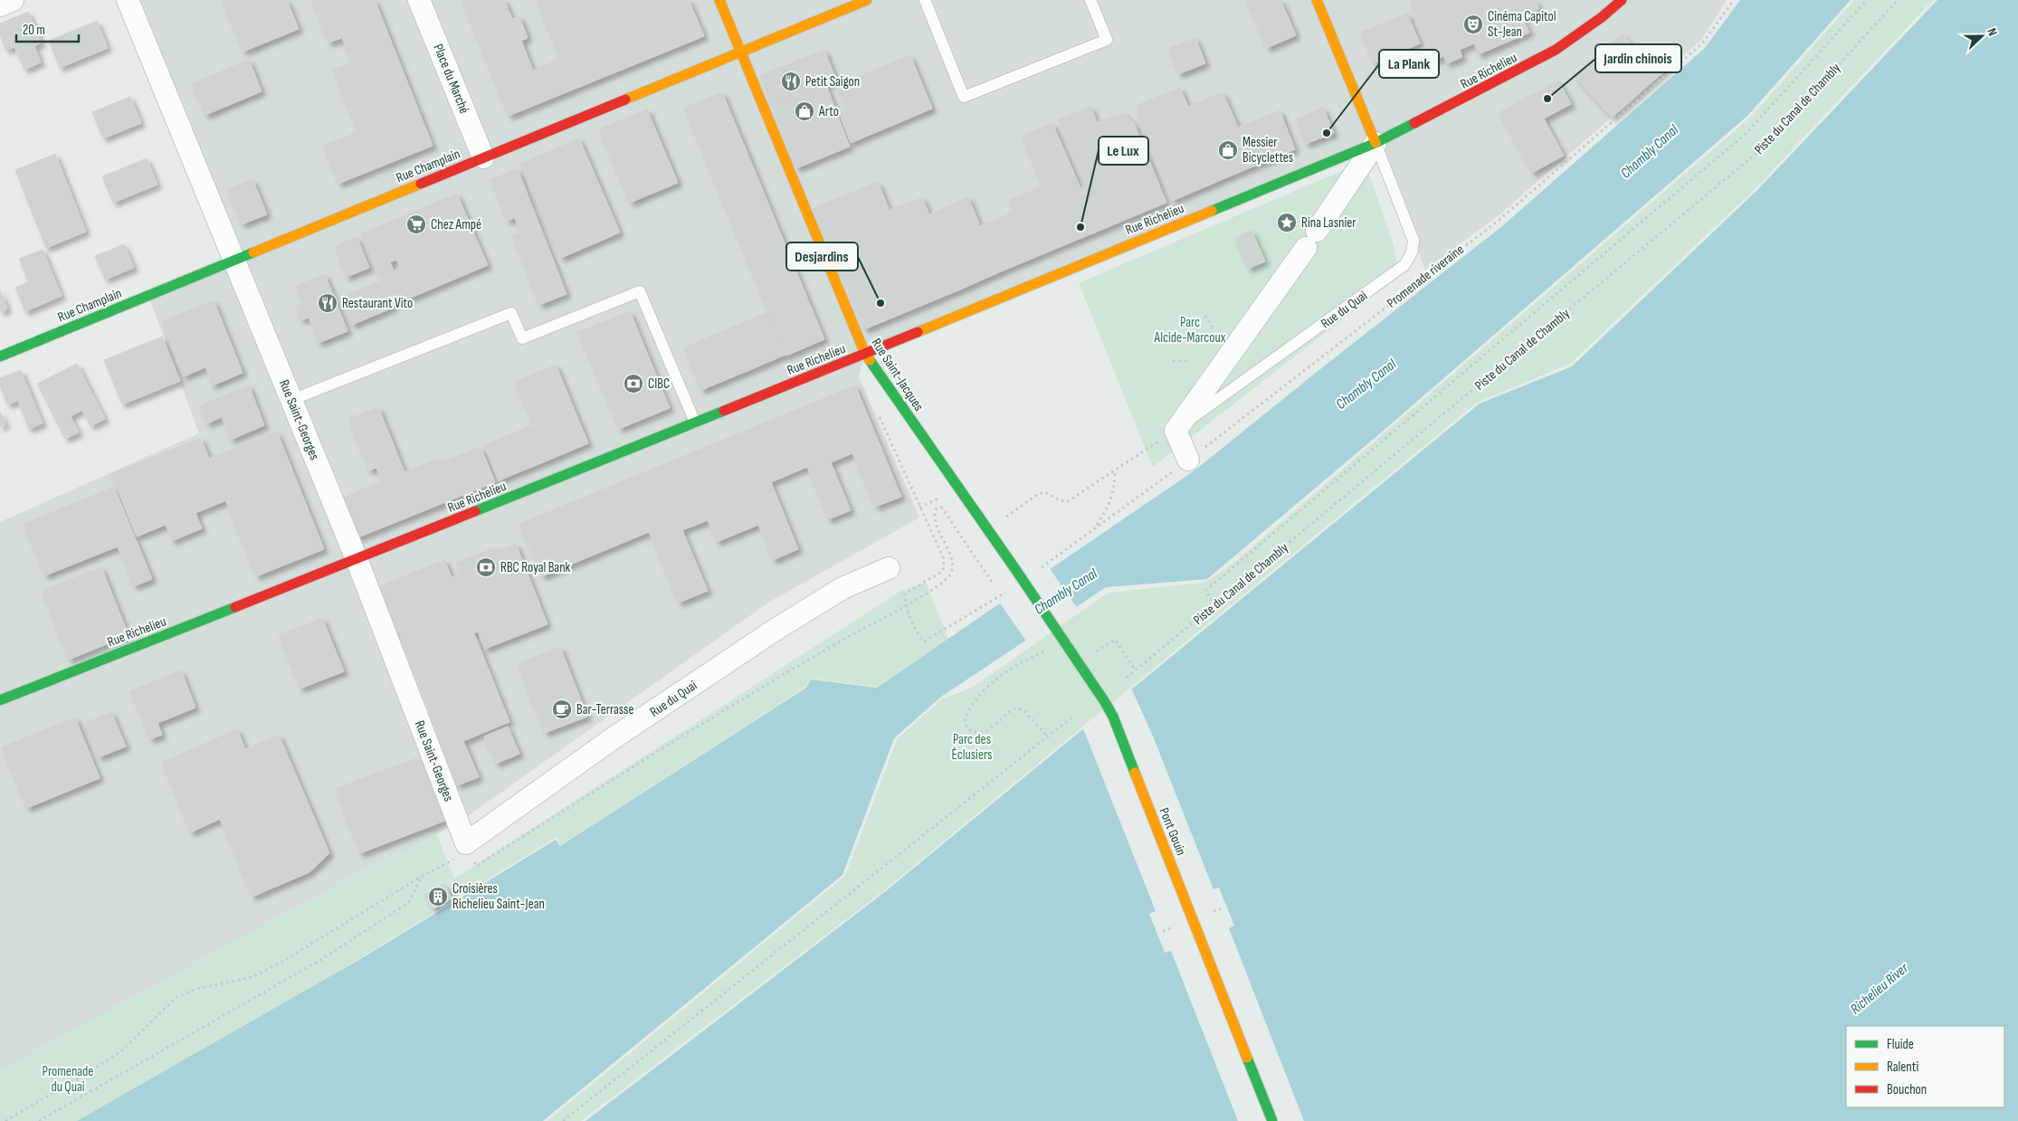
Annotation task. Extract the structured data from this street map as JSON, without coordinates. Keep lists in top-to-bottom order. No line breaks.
{"streets":{"street":["Rue Richelieu","Place du Marché","Rue Champlain","Rue du Quai","Rue Saint-Jacques","Rue Saint-Georges","Pont Gouin"],"path":["Piste du Canal de Chambly","Promenade riveraine"]},"crossings":[["Rue Richelieu","Rue du Quai"],["Rue Richelieu","Rue Saint-Jacques"],["Rue Richelieu","Rue Saint-Georges"],["Place du Marché","Rue Champlain"],["Rue Champlain","Rue Saint-Jacques"],["Rue Champlain","Rue Saint-Georges"],["Rue du Quai","Rue Saint-Georges"],["Rue Saint-Jacques","Pont Gouin"]],"water":["Chambly Canal","Richelieu River"],"parks":["Parc Alcide-Marcoux","Parc des Éclusiers","Promenade du Quai"],"places":{"theatre":["Cinéma Capitol St-Jean"],"restaurant":["Petit Saigon","Restaurant Vito"],"other":["Jardin chinois","La Plank","Le Lux","Desjardins"],"shop":["Arto","Messier Bicyclettes"],"place":["Rina Lasnier"],"supermarket":["Chez Ampé"],"bank":["CIBC","RBC Royal Bank"],"cafe":["Bar-Terrasse"],"building":["Croisières Richelieu Saint-Jean"]},"legend":["Fluide","Ralenti","Bouchon"],"scale_bar":"20 m","north":"right"}
